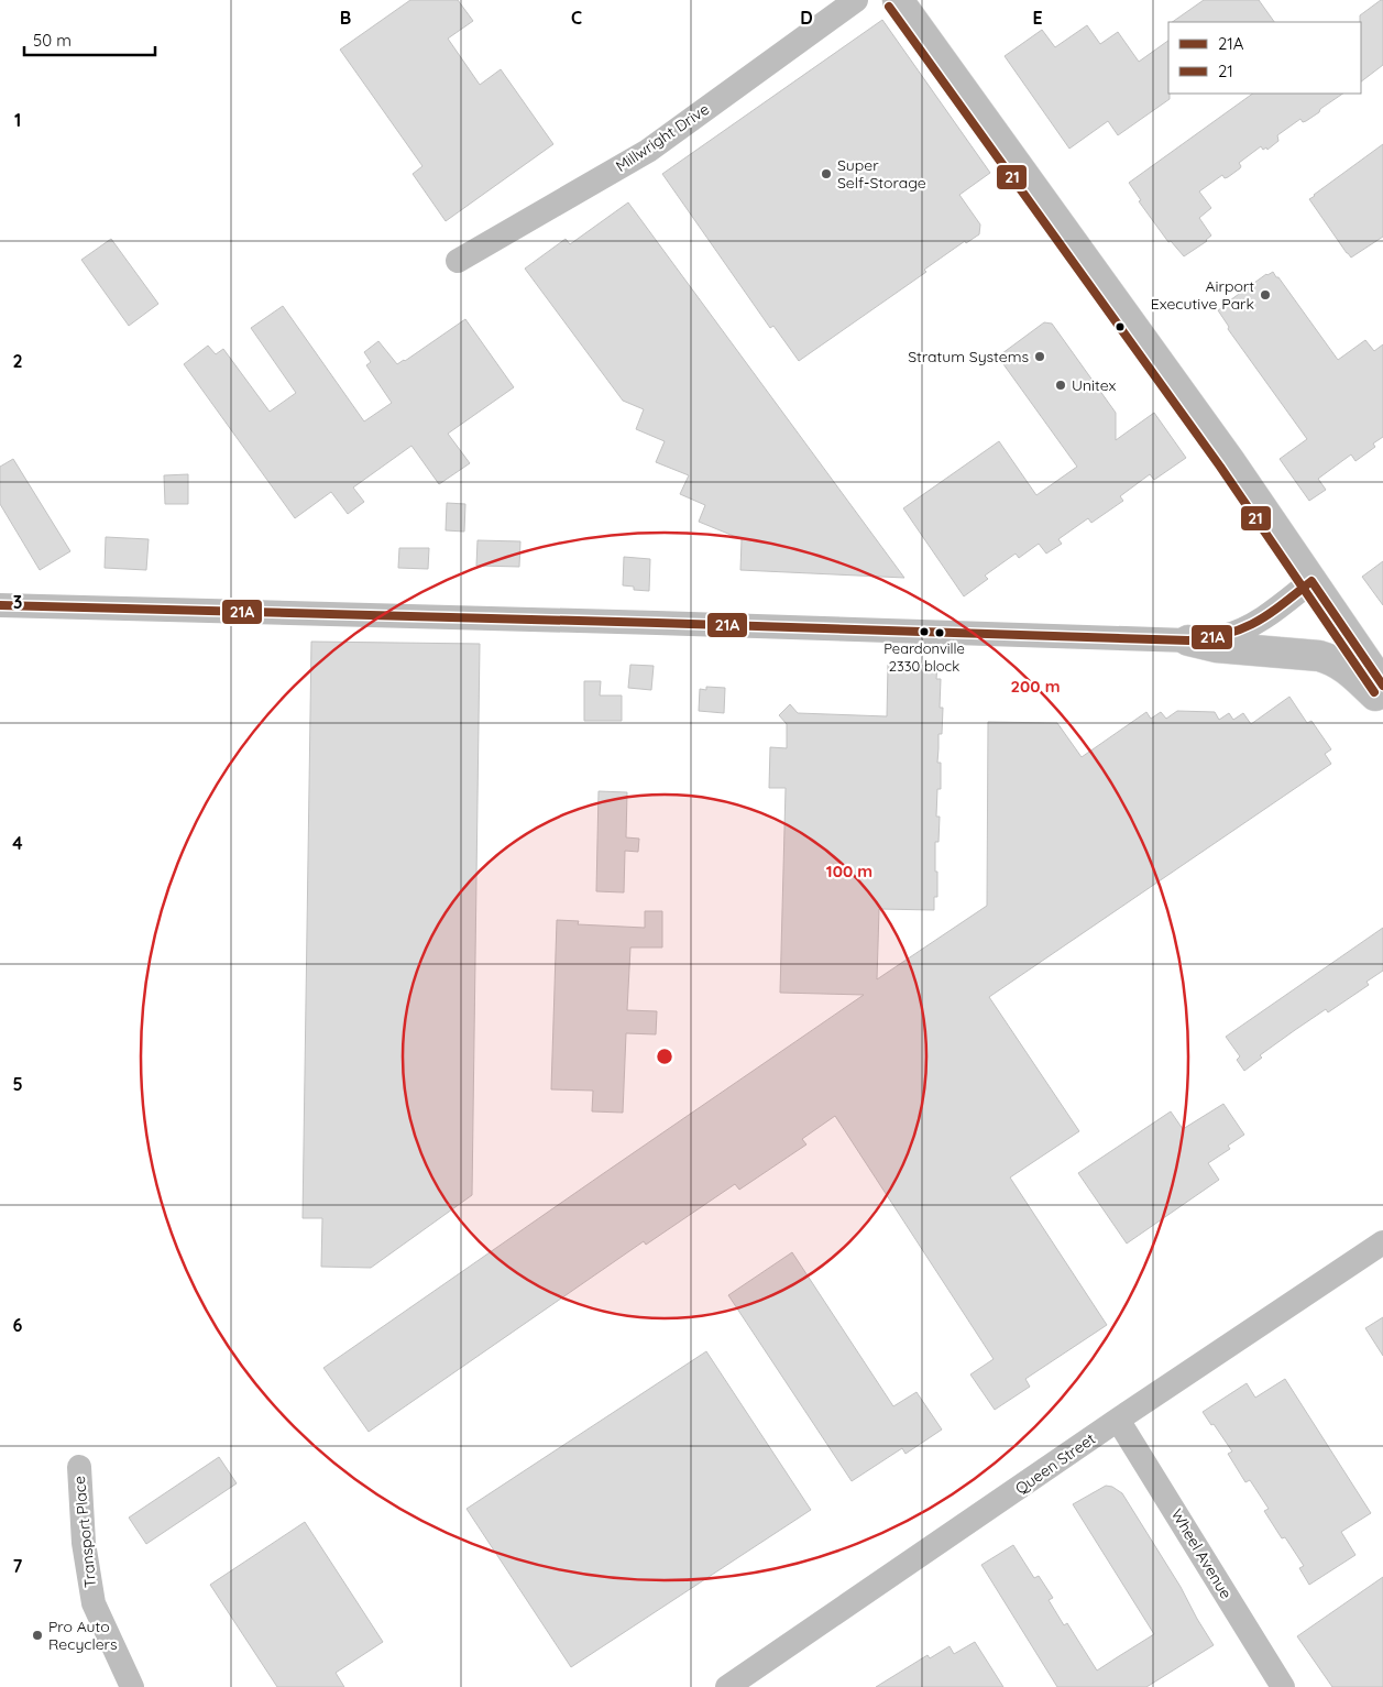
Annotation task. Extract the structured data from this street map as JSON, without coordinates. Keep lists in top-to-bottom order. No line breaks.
{"streets":{"street":["Millwright Drive","Queen Street","Transport Place","Wheel Avenue"]},"crossings":[["Queen Street","Wheel Avenue"]],"places":["Super Self-Storage","Airport Executive Park","Stratum Systems","Unitex","Peardonville 2330 block","Pro Auto Recyclers"],"lines":["transit line 21","transit line 21A"],"legend":["21A","21"],"scale_bar":"50 m","grid":{"columns":["B","C","D","E"],"rows":["1","2","3","4","5","6","7"]},"rings":["200 m","100 m"]}
